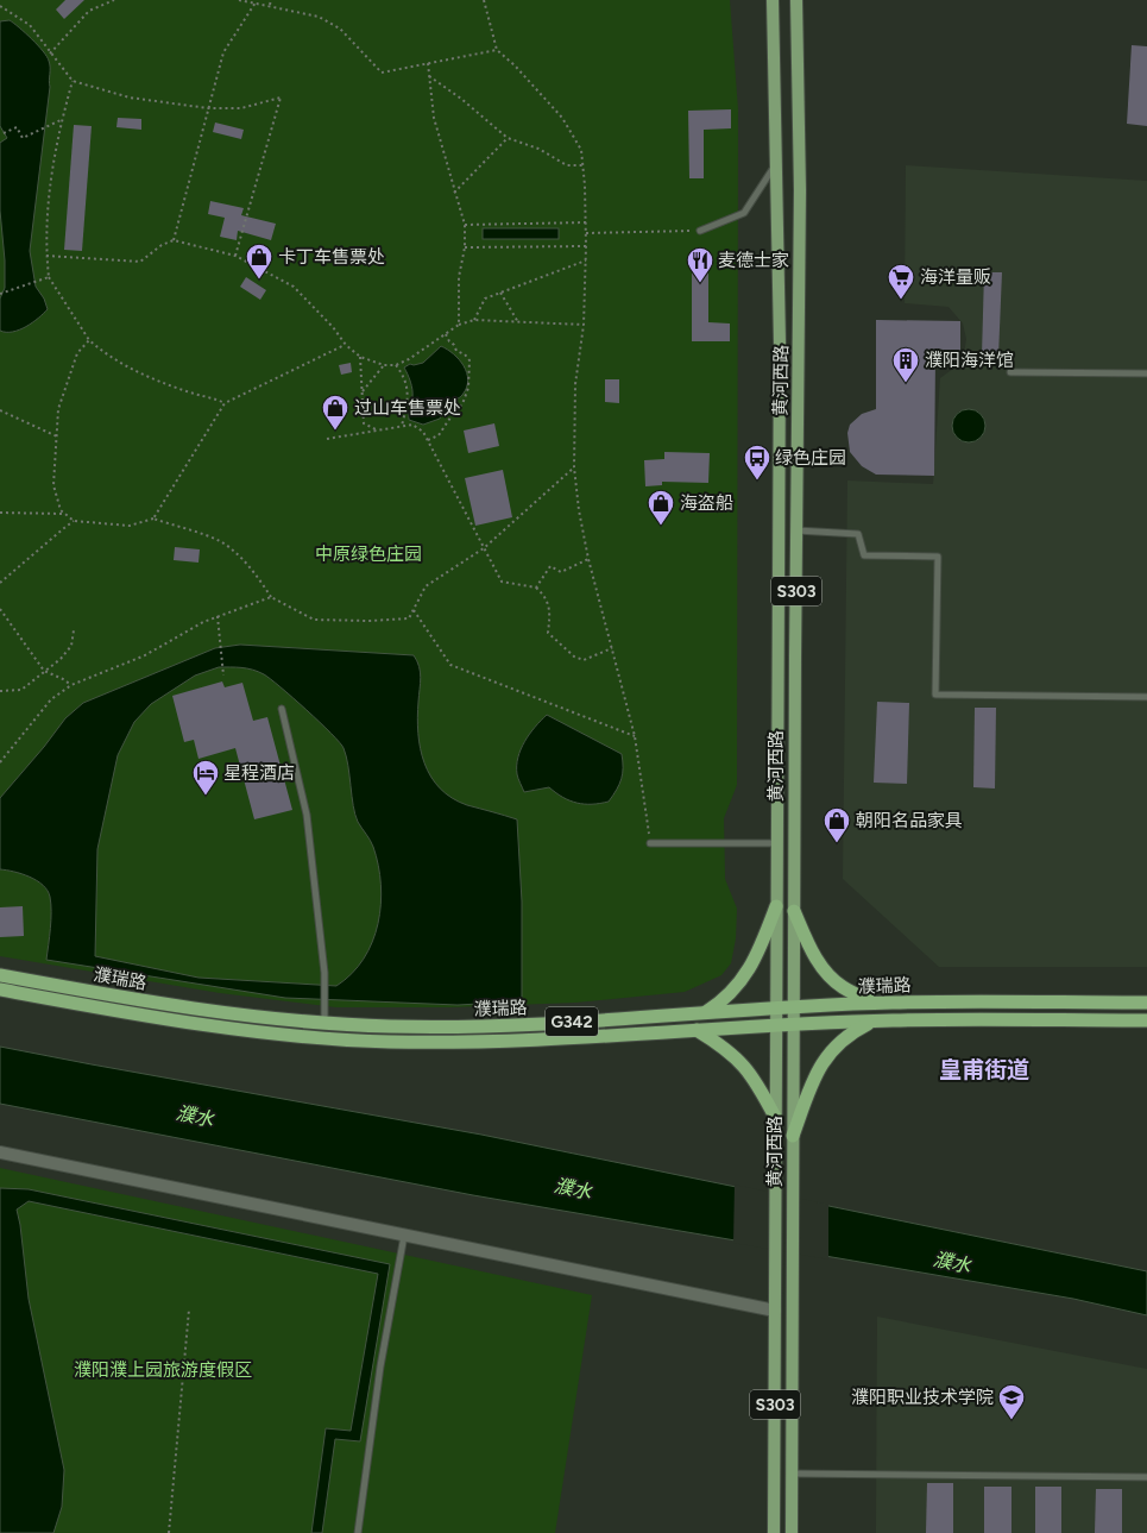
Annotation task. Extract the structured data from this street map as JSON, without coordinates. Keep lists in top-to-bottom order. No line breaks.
{"streets":{"highway":["濮瑞路","G342"],"main road":["黄河西路","S303"]},"crossings":[["黄河西路","濮瑞路"]],"districts":["皇甫街道"],"water":["濮水"],"parks":["中原绿色庄园","濮阳濮上园旅游度假区"],"places":{"shop":["卡丁车售票处","过山车售票处","海盗船","朝阳名品家具"],"restaurant":["麦德士家"],"supermarket":["海洋量贩"],"building":["濮阳海洋馆"],"bus stop":["绿色庄园"],"hotel":["星程酒店"],"school or university":["濮阳职业技术学院"]}}
